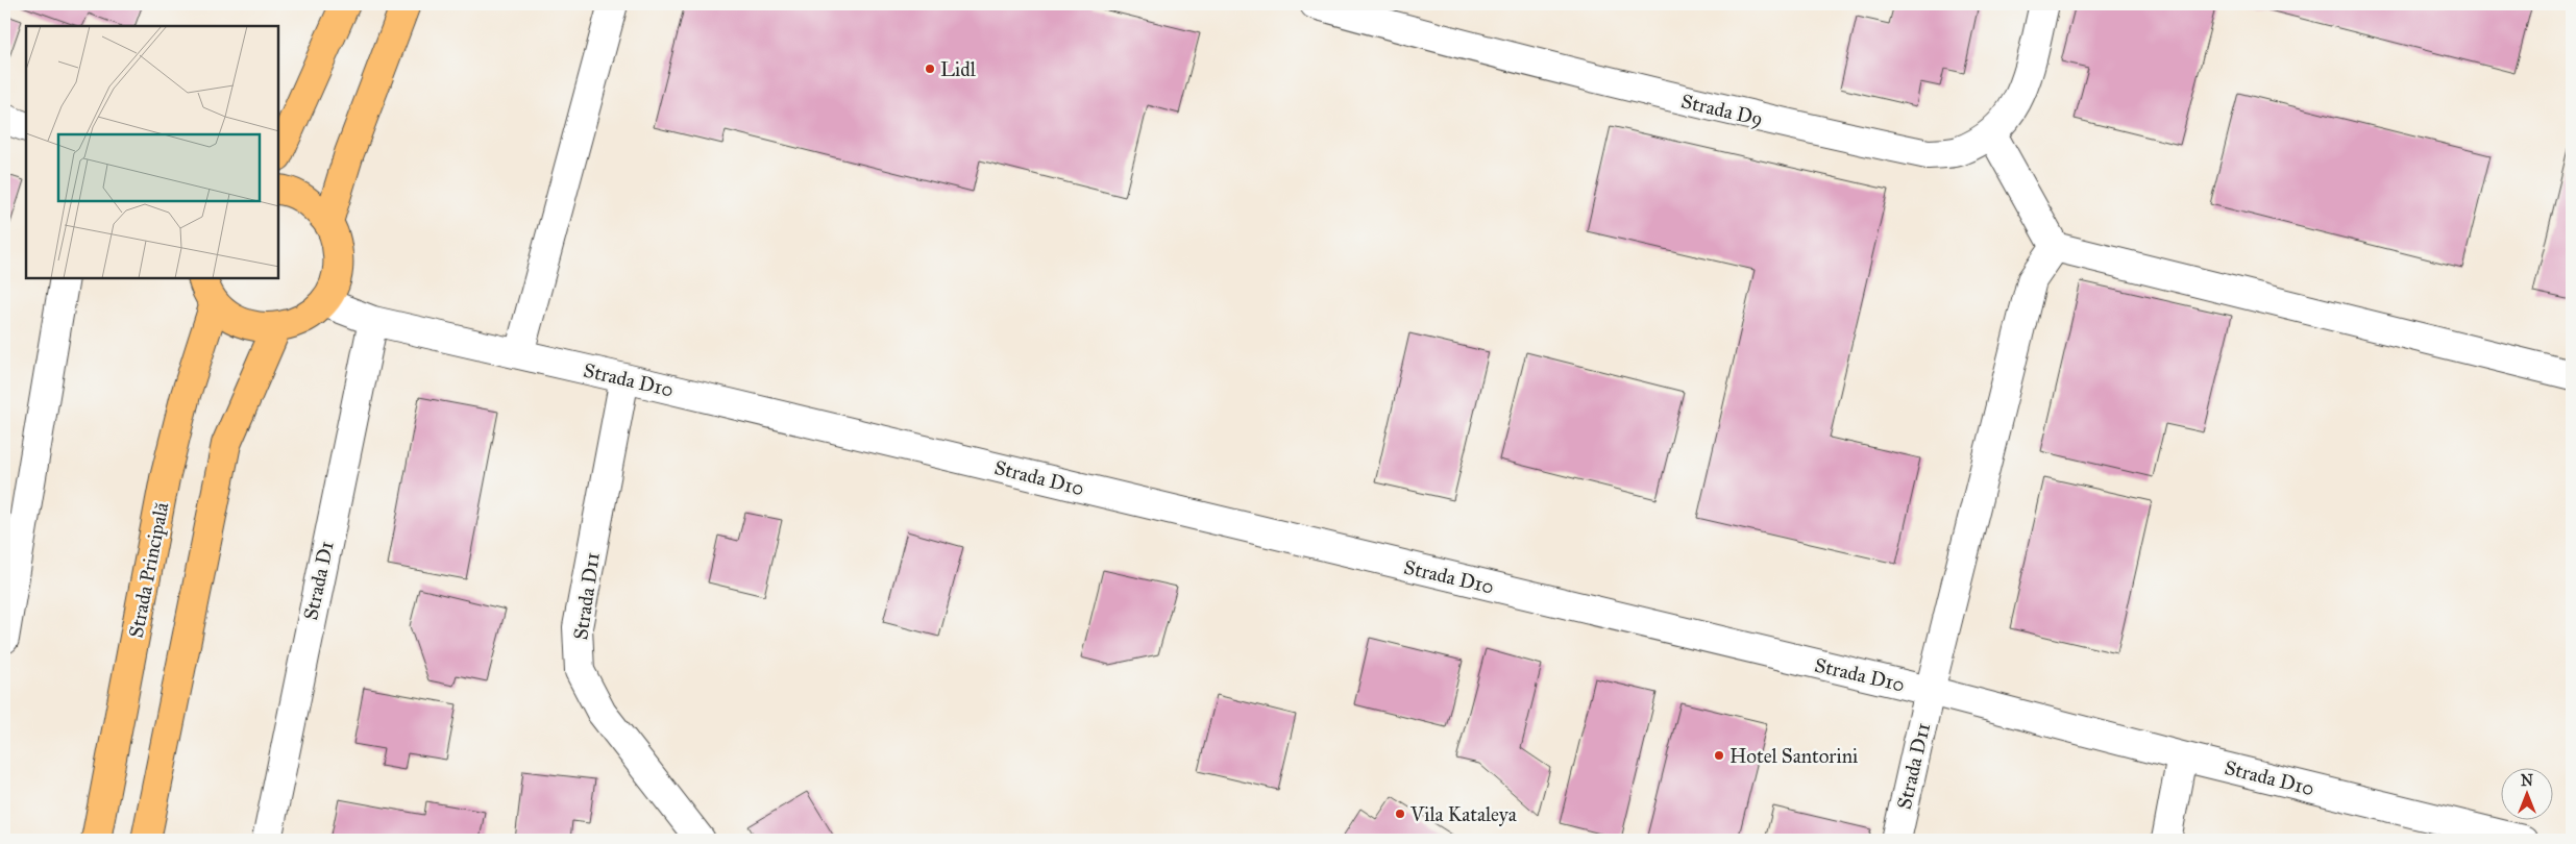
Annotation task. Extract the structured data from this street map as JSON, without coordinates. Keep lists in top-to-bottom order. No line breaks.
{"streets":{"main road":["Strada Principală"],"street":["Strada D9","Strada D10","Strada D1","Strada D11"]},"crossings":[["Strada D10","Strada D1"],["Strada D10","Strada D11"]],"places":["Lidl","Hotel Santorini","Vila Kataleya"],"north":"top"}
